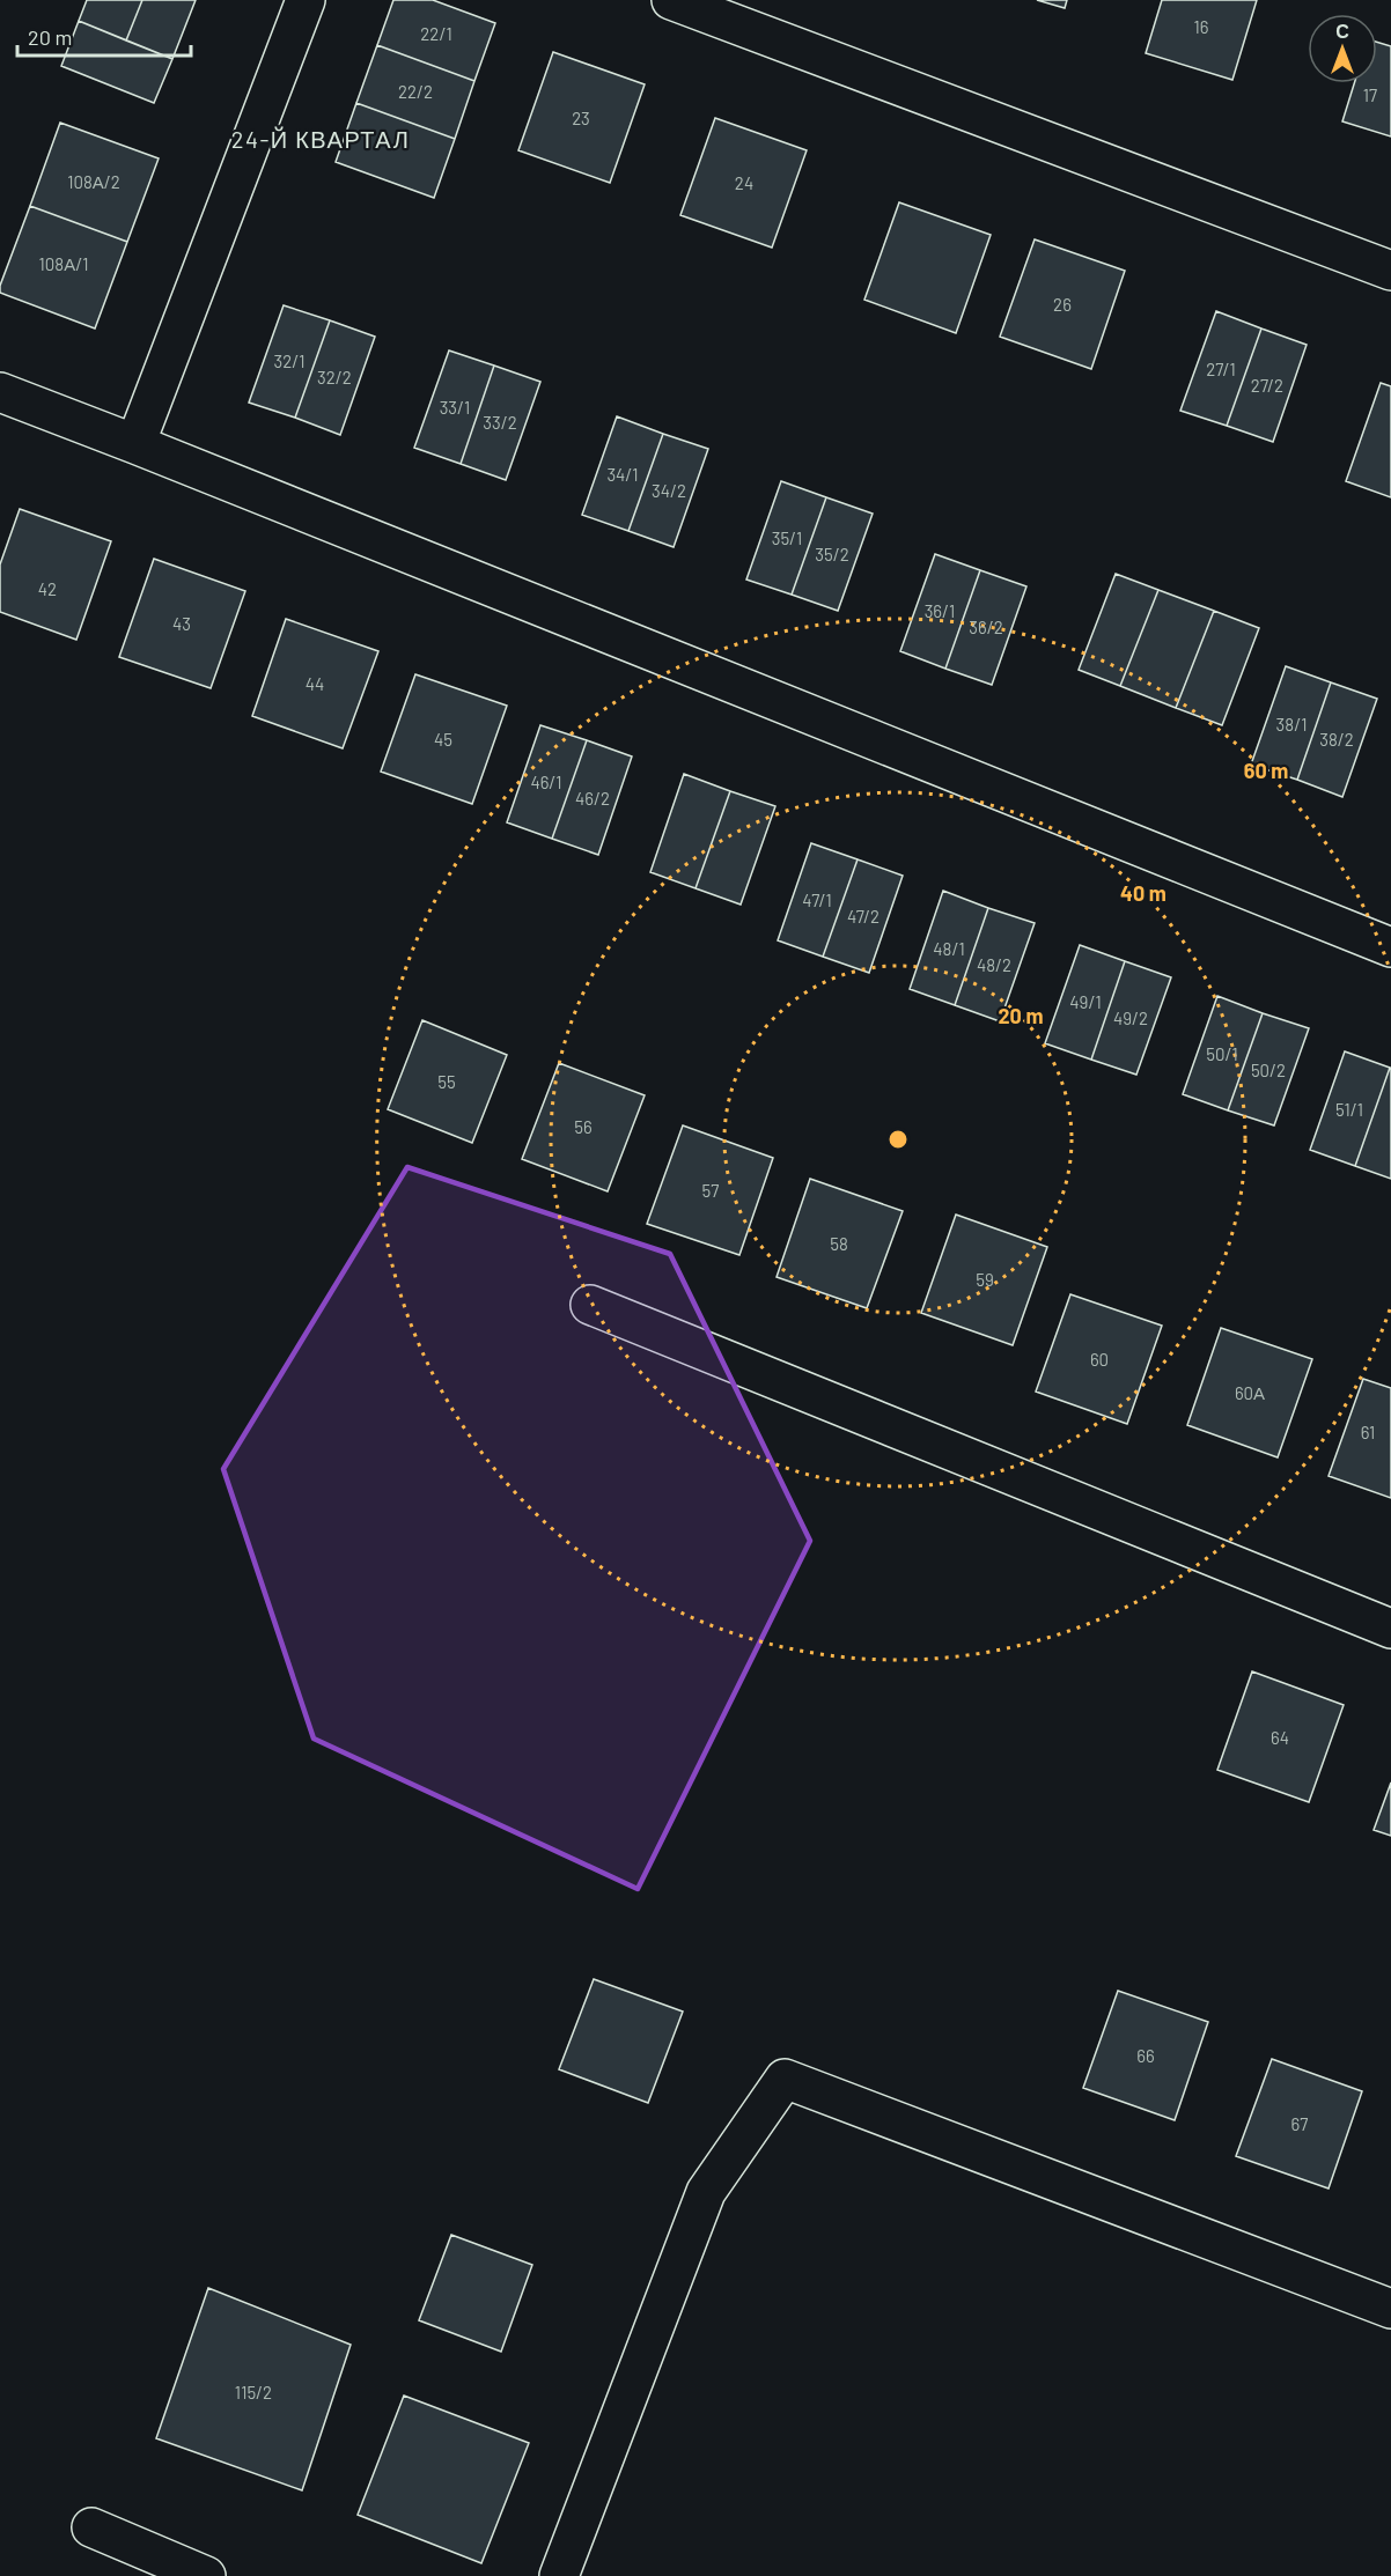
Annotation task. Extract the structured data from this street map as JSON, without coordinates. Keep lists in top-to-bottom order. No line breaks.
{"districts":["24-Й КВАРТАЛ"],"house_numbers":["16","22/1","22/2","17","23","108А/2","24","108А/1","26","32/1","27/1","32/2","27/2","33/1","33/2","34/1","34/2","35/1","35/2","42","36/1","43","36/2","44","38/1","45","38/2","46/1","46/2","47/1","47/2","48/1","48/2","49/1","49/2","50/1","50/2","55","51/1","56","57","58","59","60","60А","61","64","66","67","115/2"],"scale_bar":"20 m","north":"top","rings":["60 m","40 m","20 m"]}
